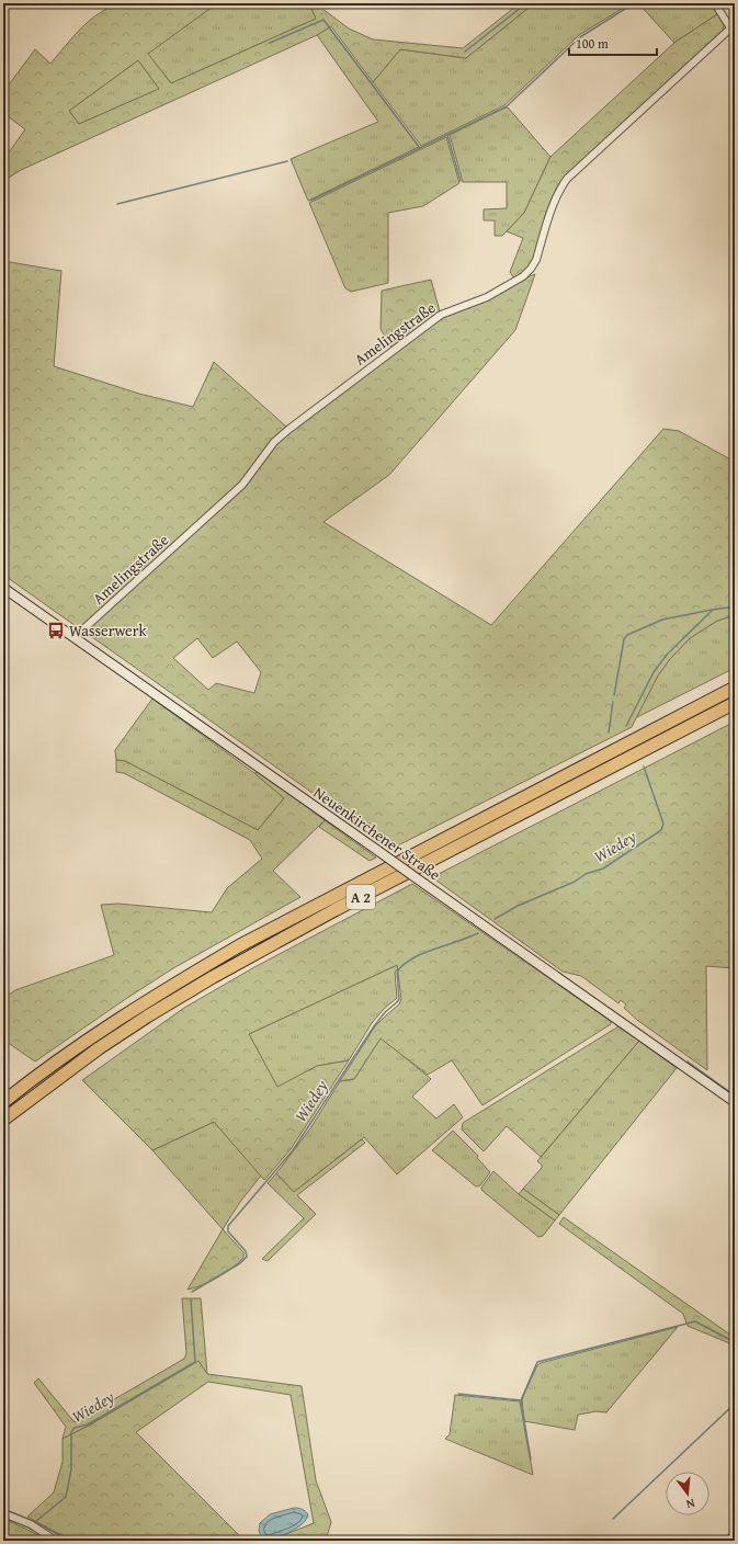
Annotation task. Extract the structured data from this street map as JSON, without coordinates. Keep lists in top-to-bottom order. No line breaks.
{"streets":{"highway":["A 2"],"main road":["Neuenkirchener Straße"],"street":["Amelingstraße"]},"crossings":[["Amelingstraße","Neuenkirchener Straße"]],"water":["Wiedey"],"places":{"bus stop":["Wasserwerk"]},"scale_bar":"100 m","north":"bottom"}
